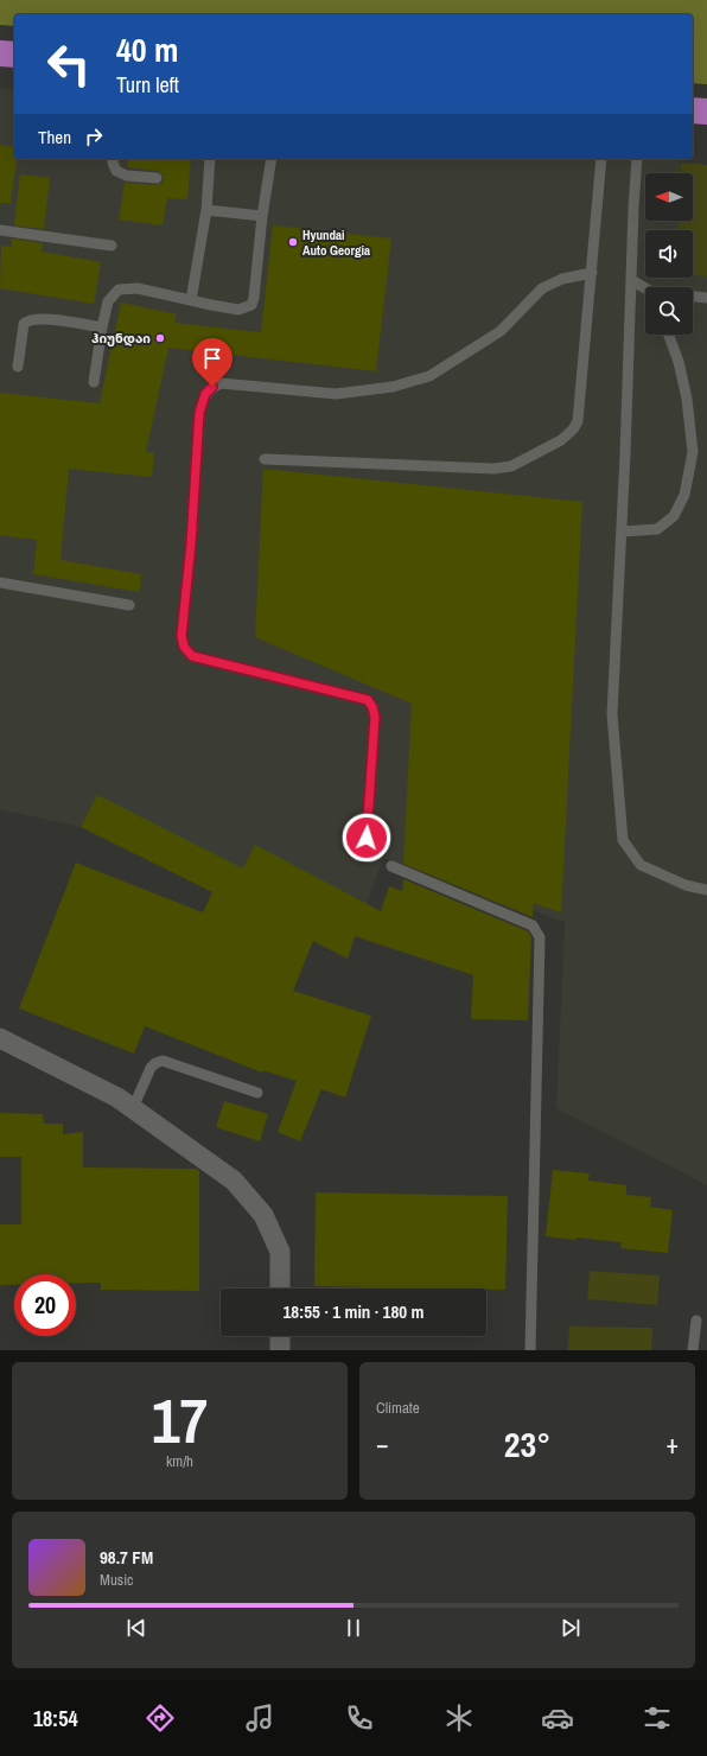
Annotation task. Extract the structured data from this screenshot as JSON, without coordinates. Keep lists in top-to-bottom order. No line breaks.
{"places":["Hyundai Auto Georgia","ჰიუნდაი"],"north":"left","page":{"turn":["40 m","Turn left"],"then":"Then","limit":"20","trip":"18:55 · 1 min · 180 m","tile":[["17","km/h"],"Climate"],"heat":["−","23°","+"],"song":["98.7 FM","Music"],"tabs":"18:54"}}
